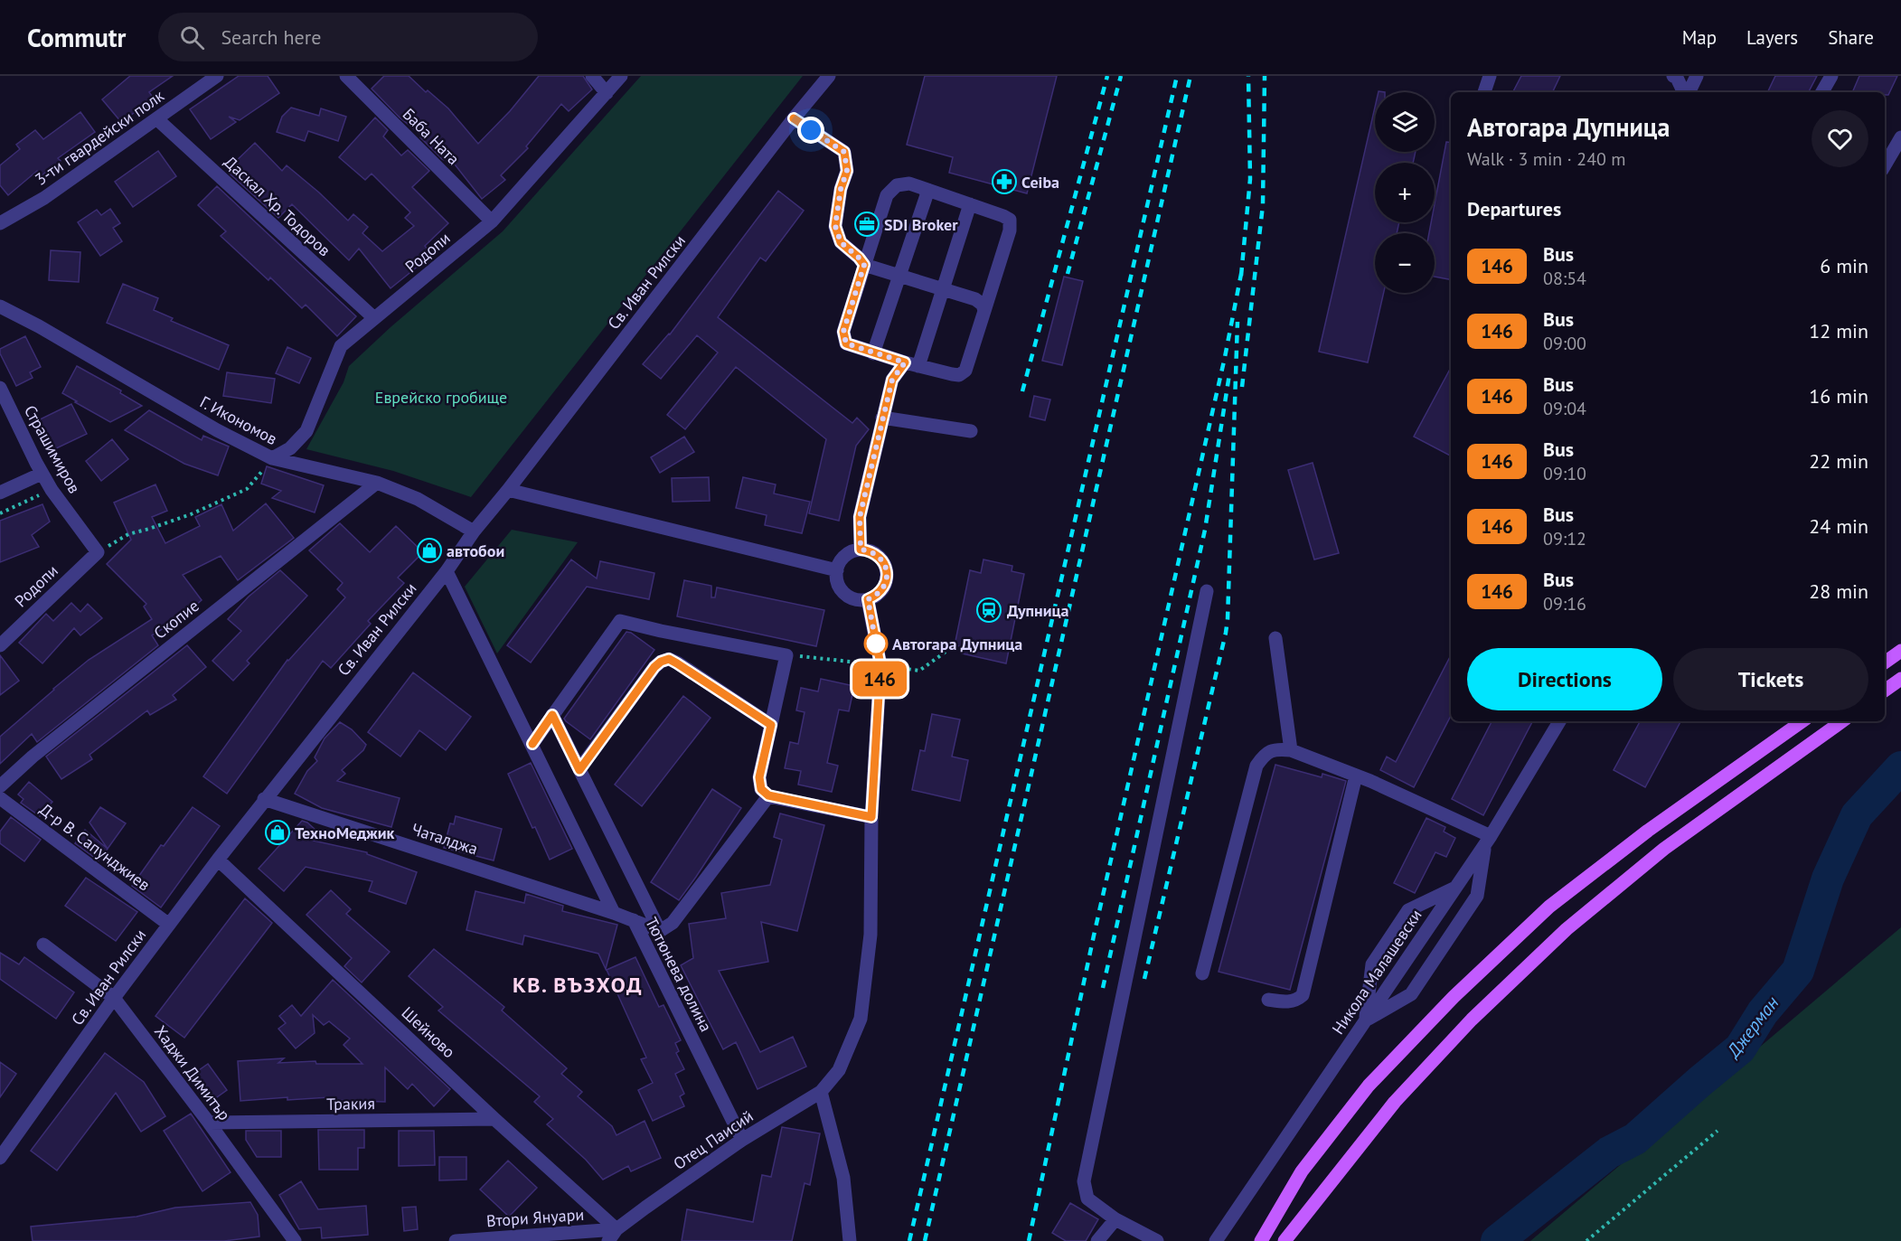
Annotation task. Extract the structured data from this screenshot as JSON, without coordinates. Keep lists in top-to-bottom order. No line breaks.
{"streets":{"street":["Баба Ната","3-ти гвардейски полк","Даскал Хр. Тодоров","Родопи","Св. Иван Рилски","Г. Икономов","Страшимиров","Скопие","Чаталджа","Д-р В. Сапунджиев","Никола Малашевски","Тютюнева долина","Шейново","Хаджи Димитър","Тракия","Отец Паисий","Втори Януари"]},"crossings":[["Баба Ната","Родопи"],["3-ти гвардейски полк","Даскал Хр. Тодоров"],["Даскал Хр. Тодоров","Родопи"],["Родопи","Г. Икономов"],["Родопи","Страшимиров"],["Св. Иван Рилски","Г. Икономов"],["Св. Иван Рилски","Чаталджа"],["Св. Иван Рилски","Д-р В. Сапунджиев"],["Св. Иван Рилски","Шейново"],["Св. Иван Рилски","Хаджи Димитър"],["Г. Икономов","Скопие"],["Чаталджа","Тютюнева долина"],["Тютюнева долина","Отец Паисий"],["Шейново","Тракия"],["Шейново","Отец Паисий"],["Шейново","Втори Януари"],["Хаджи Димитър","Тракия"],["Отец Паисий","Втори Януари"]],"districts":["КВ. ВЪЗХОД"],"water":["Джерман"],"parks":["Еврейско гробище"],"places":{"pharmacy":["Ceiba"],"office":["SDI Broker"],"shop":["автобои","ТехноМеджик"],"station":["Дупница"],"other":["Автогара Дупница"]},"lines":["bus line 146"],"page":{"header":"Commutr","search":"Search here","nav":["Map","Layers","Share"],"on_map":"146","map_buttons":["+","−"],"heading":[["Автогара Дупница","Walk · 3 min · 240 m"],"Departures"],"list":[{"mark":"146","name":"Bus","note":"08:54","value":"6 min"},{"mark":"146","name":"Bus","note":"09:00","value":"12 min"},{"mark":"146","name":"Bus","note":"09:04","value":"16 min"},{"mark":"146","name":"Bus","note":"09:10","value":"22 min"},{"mark":"146","name":"Bus","note":"09:12","value":"24 min"},{"mark":"146","name":"Bus","note":"09:16","value":"28 min"}],"buttons":["Directions","Tickets"]}}
